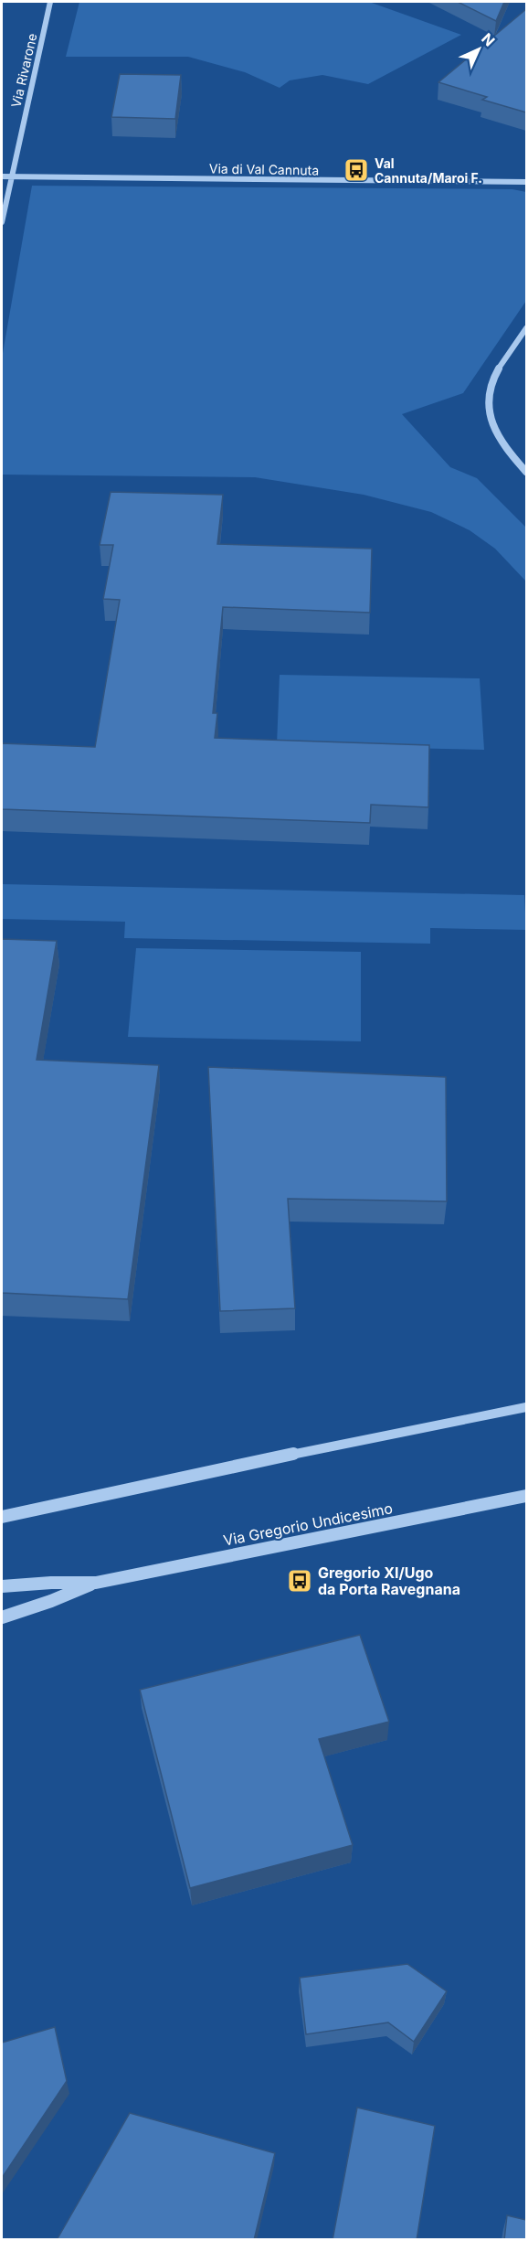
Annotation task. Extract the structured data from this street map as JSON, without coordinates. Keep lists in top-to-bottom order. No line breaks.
{"streets":{"street":["Via Rivarone","Via di Val Cannuta","Via Gregorio Undicesimo"]},"crossings":[["Via Rivarone","Via di Val Cannuta"]],"places":{"bus stop":["Val Cannuta/Maroi F.","Gregorio XI/Ugo da Porta Ravegnana"]},"north":"top right"}
